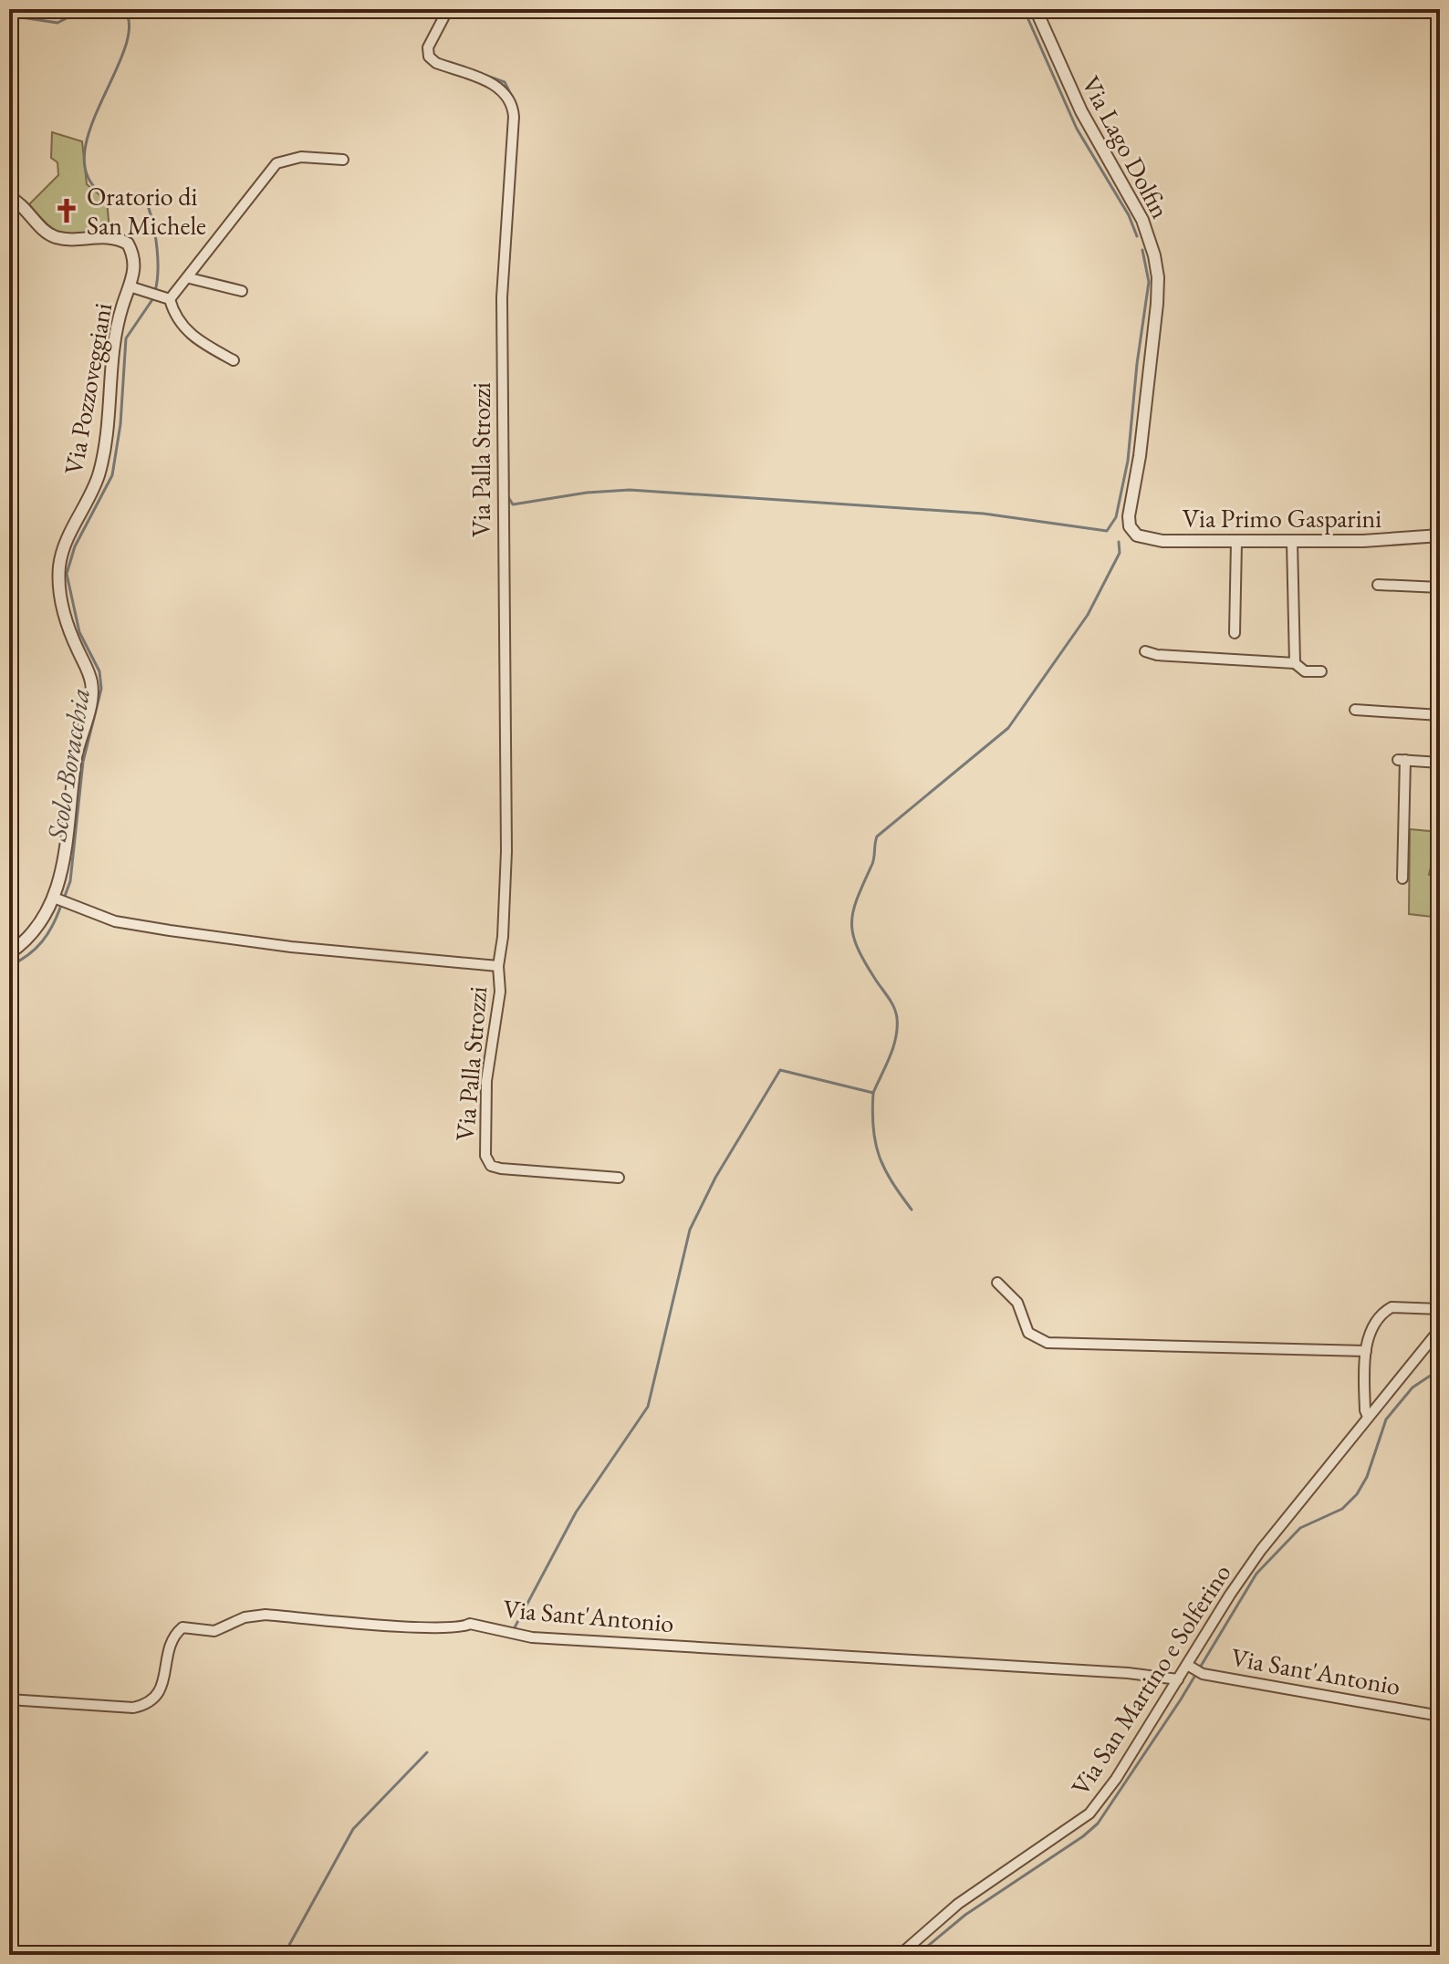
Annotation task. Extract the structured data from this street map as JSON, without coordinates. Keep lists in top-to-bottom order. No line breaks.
{"streets":{"street":["Via Lago Dolfin","Via Pozzoveggiani","Via Palla Strozzi","Via Primo Gasparini","Via Sant'Antonio","Via San Martino e Solferino"]},"crossings":[["Via Lago Dolfin","Via Primo Gasparini"],["Via Pozzoveggiani","Via Palla Strozzi"],["Via Sant'Antonio","Via San Martino e Solferino"]],"water":["Scolo Boracchia"],"places":{"church":["Oratorio di San Michele"]}}
